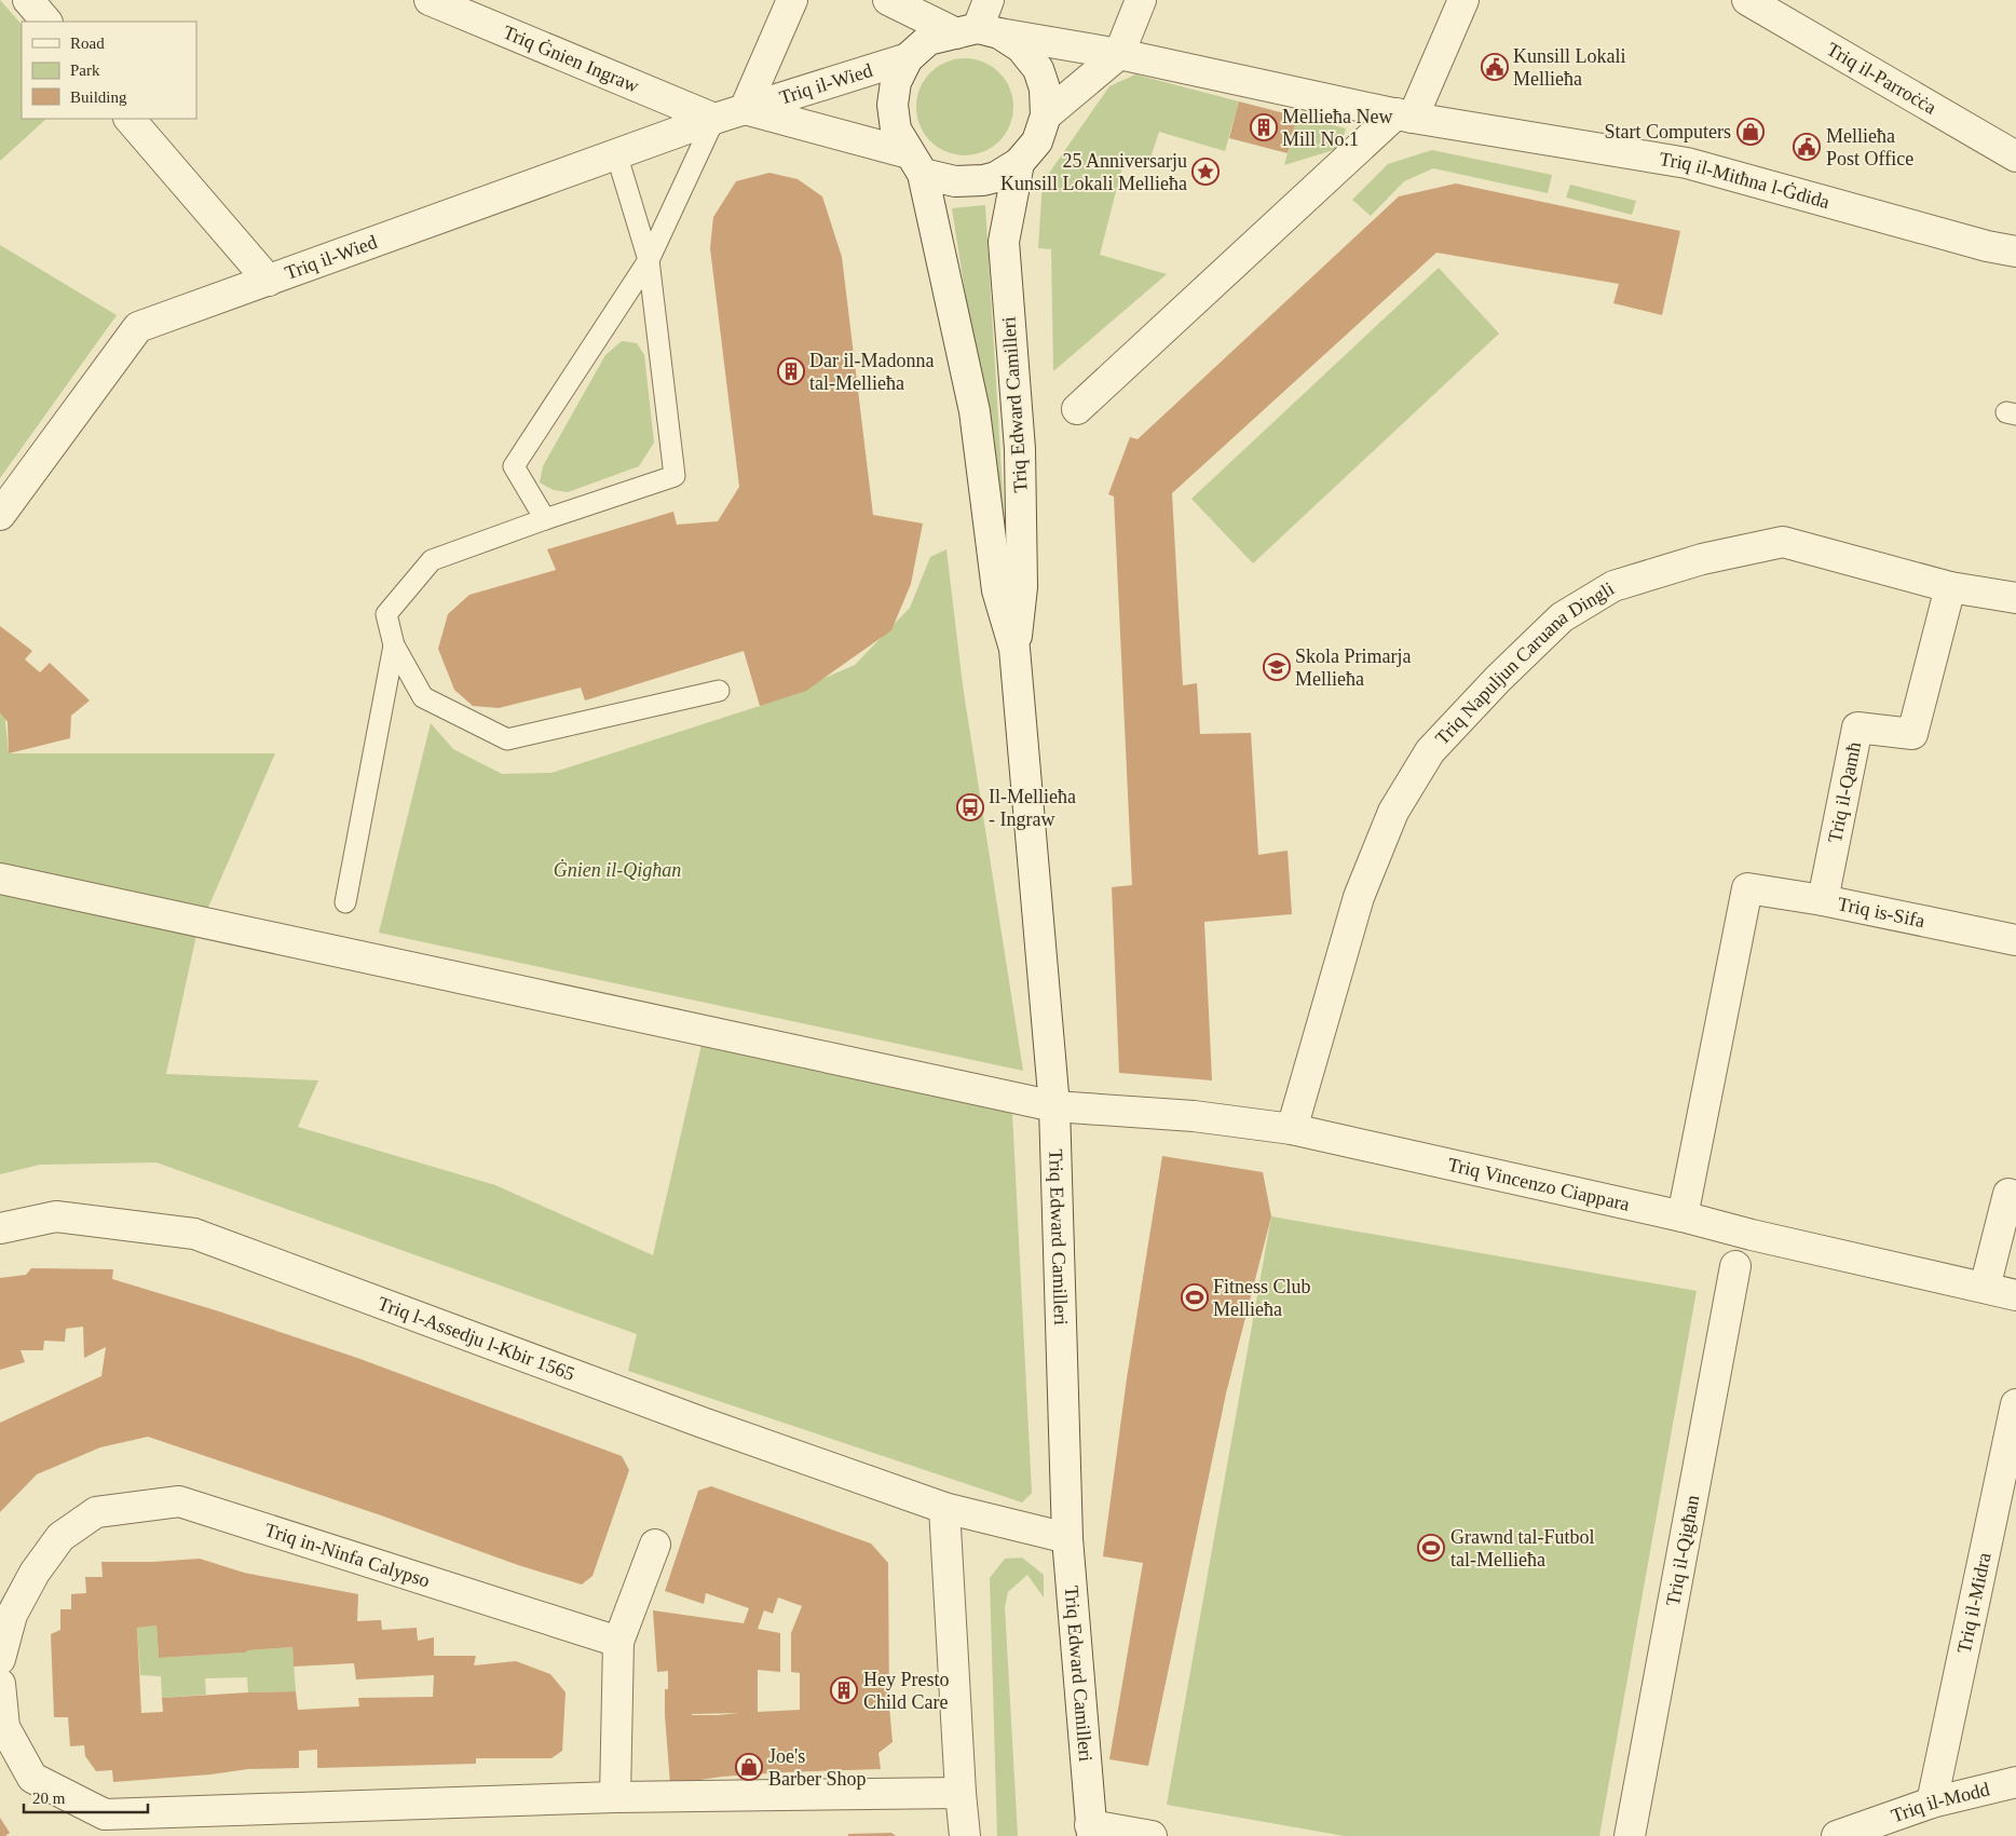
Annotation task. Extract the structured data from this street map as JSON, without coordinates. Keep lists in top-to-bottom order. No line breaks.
{"streets":{"street":["Triq Ġnien Ingraw","Triq il-Parroċċa","Triq il-Wied","Triq il-Mitħna l-Ġdida","Triq Edward Camilleri","Triq Napuljun Caruana Dingli","Triq il-Qamħ","Triq is-Sifa","Triq Vincenzo Ciappara","Triq l-Assedju l-Kbir 1565","Triq il-Qigħan","Triq in-Ninfa Calypso","Triq il-Midra","Triq il-Modd"]},"crossings":[["Triq Ġnien Ingraw","Triq il-Wied"],["Triq il-Wied","Triq il-Mitħna l-Ġdida"],["Triq il-Wied","Triq Edward Camilleri"],["Triq il-Mitħna l-Ġdida","Triq Edward Camilleri"],["Triq Edward Camilleri","Triq Vincenzo Ciappara"],["Triq Edward Camilleri","Triq l-Assedju l-Kbir 1565"],["Triq Napuljun Caruana Dingli","Triq il-Qamħ"],["Triq Napuljun Caruana Dingli","Triq Vincenzo Ciappara"],["Triq il-Qamħ","Triq is-Sifa"],["Triq is-Sifa","Triq Vincenzo Ciappara"],["Triq il-Midra","Triq il-Modd"]],"parks":["Ġnien il-Qigħan"],"places":{"public building":["Kunsill Lokali Mellieħa","Mellieħa Post Office"],"building":["Mellieħa New Mill No.1","Dar il-Madonna tal-Mellieħa","Hey Presto Child Care"],"shop":["Start Computers","Joe's Barber Shop"],"place":["25 Anniversarju Kunsill Lokali Mellieħa"],"school or university":["Skola Primarja Mellieħa"],"bus stop":["Il-Mellieħa - Ingraw"],"sports":["Fitness Club Mellieħa","Grawnd tal-Futbol tal-Mellieħa"]},"legend":["Road","Park","Building"],"scale_bar":"20 m"}
